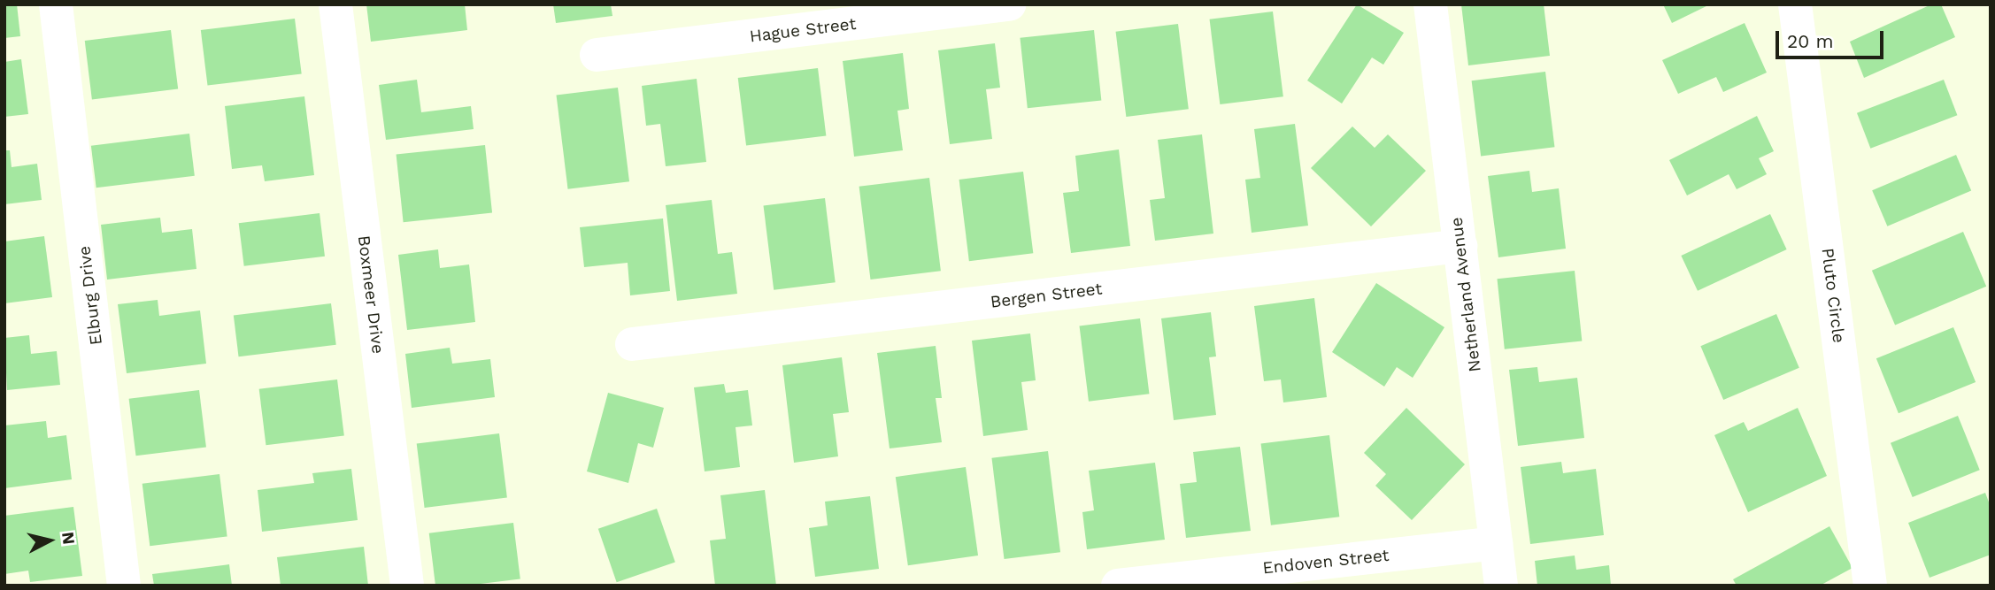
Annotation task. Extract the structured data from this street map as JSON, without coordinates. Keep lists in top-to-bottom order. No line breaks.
{"streets":{"street":["Hague Street","Boxmeer Drive","Netherland Avenue","Elburg Drive","Bergen Street","Pluto Circle","Endoven Street"]},"crossings":[["Netherland Avenue","Bergen Street"],["Netherland Avenue","Endoven Street"]],"scale_bar":"20 m","north":"right"}
